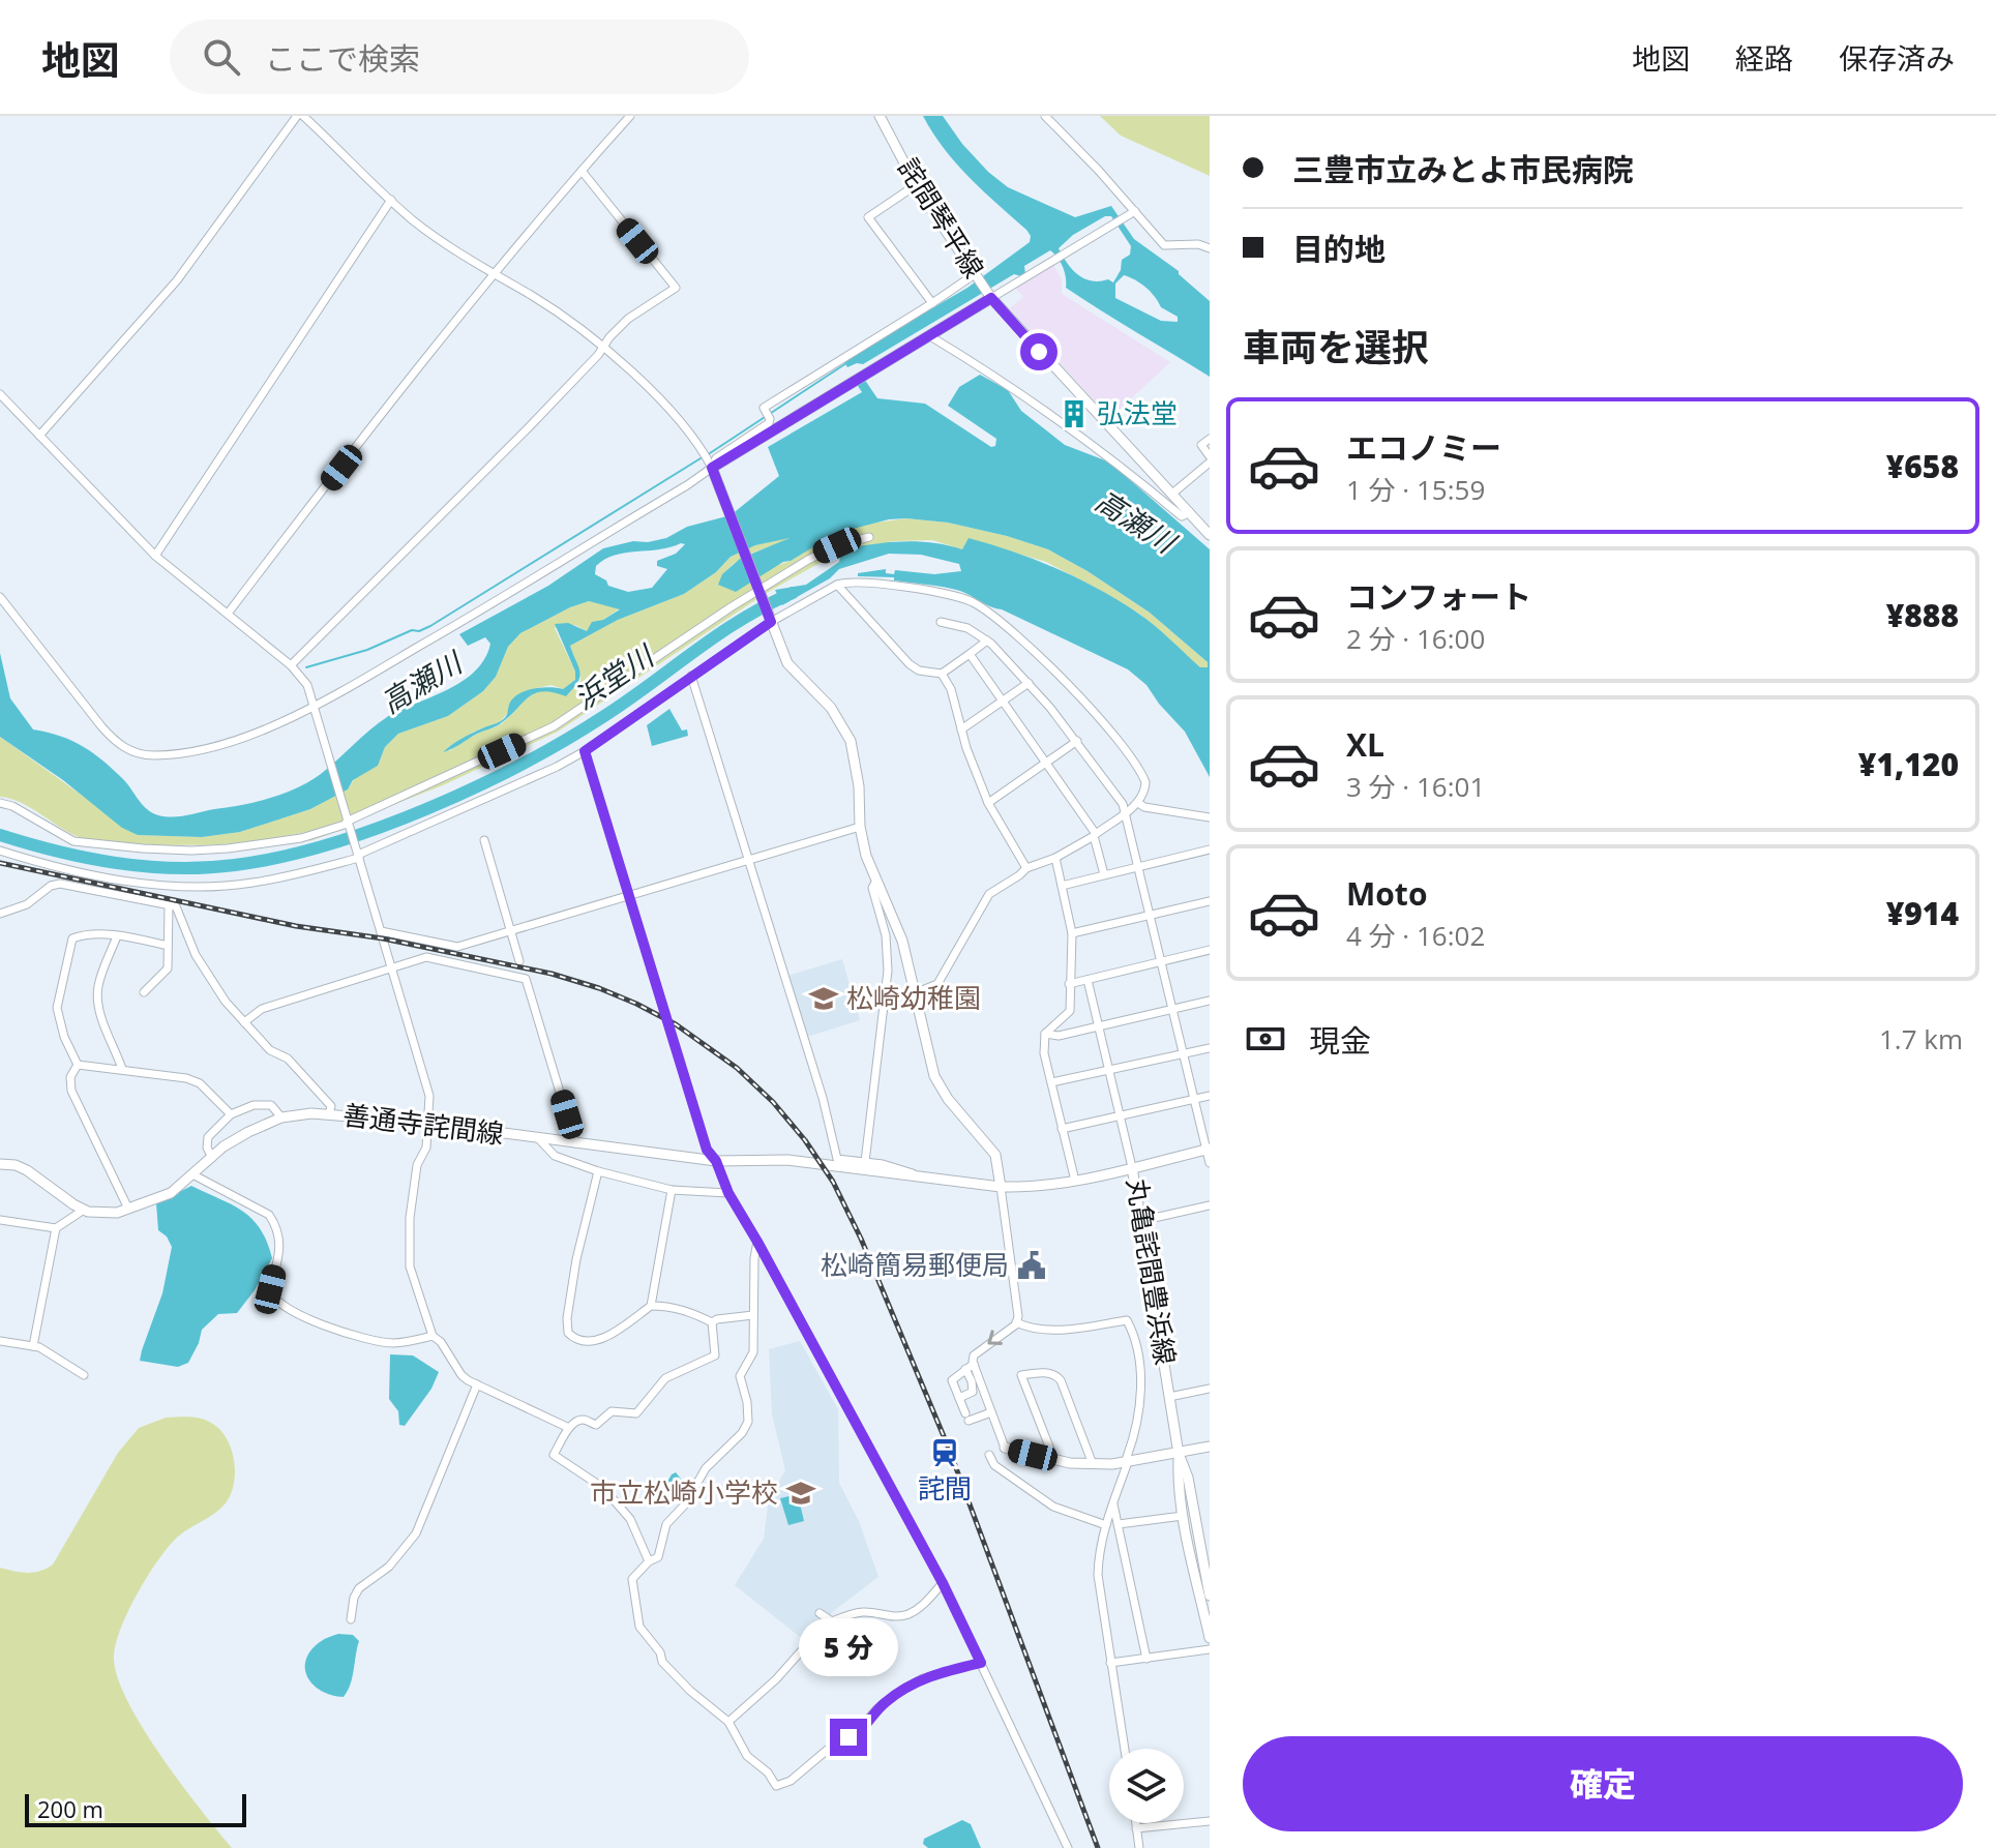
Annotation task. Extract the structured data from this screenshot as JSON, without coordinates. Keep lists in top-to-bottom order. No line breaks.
{"streets":{"main road":["詫間琴平線","善通寺詫間線","丸亀詫間豊浜線"]},"crossings":[["善通寺詫間線","丸亀詫間豊浜線"]],"water":["高瀬川","浜堂川"],"places":{"building":["弘法堂"],"school or university":["松崎幼稚園","市立松崎小学校"],"public building":["松崎簡易郵便局"],"station":["詫間"]},"scale_bar":"200 m","page":{"header":"地図","search":"ここで検索","nav":["地図","経路","保存済み"],"banner":["三豊市立みとよ市民病院","目的地"],"heading":"車両を選択","list":[{"name":"エコノミー","note":"1 分 · 15:59","value":"¥658"},{"name":"コンフォート","note":"2 分 · 16:00","value":"¥888"},{"name":"XL","note":"3 分 · 16:01","value":"¥1,120"},{"name":"Moto","note":"4 分 · 16:02","value":"¥914"}],"pay":["現金","1.7 km"],"bubble":"5 分","buttons":"確定","scale":"200 m"}}
